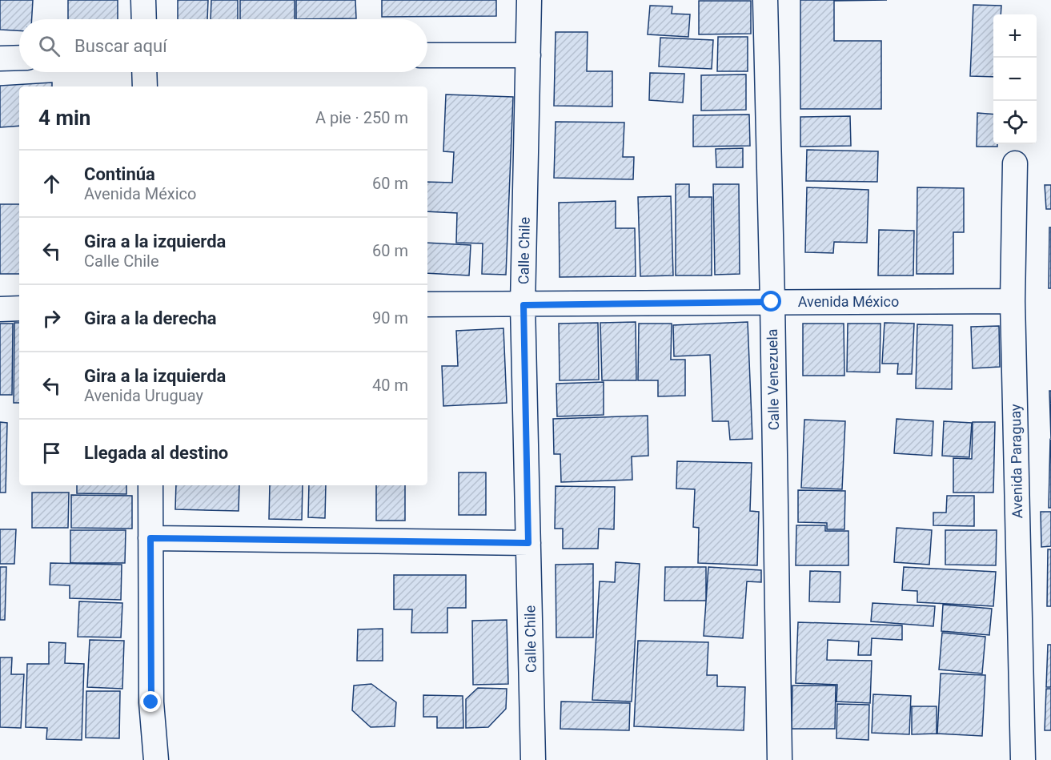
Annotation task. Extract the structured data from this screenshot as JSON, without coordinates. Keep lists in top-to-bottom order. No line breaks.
{"streets":{"street":["Calle Chile","Avenida México","Calle Venezuela","Avenida Paraguay"]},"crossings":[["Calle Chile","Avenida México"],["Avenida México","Calle Venezuela"],["Avenida México","Avenida Paraguay"]],"page":{"map_buttons":["+","−"],"search":"Buscar aquí","heading":["4 min","A pie · 250 m"],"list":[["Continúa","Avenida México","60 m"],["Gira a la izquierda","Calle Chile","60 m"],["Gira a la derecha","90 m"],["Gira a la izquierda","Avenida Uruguay","40 m"],"Llegada al destino"]}}
